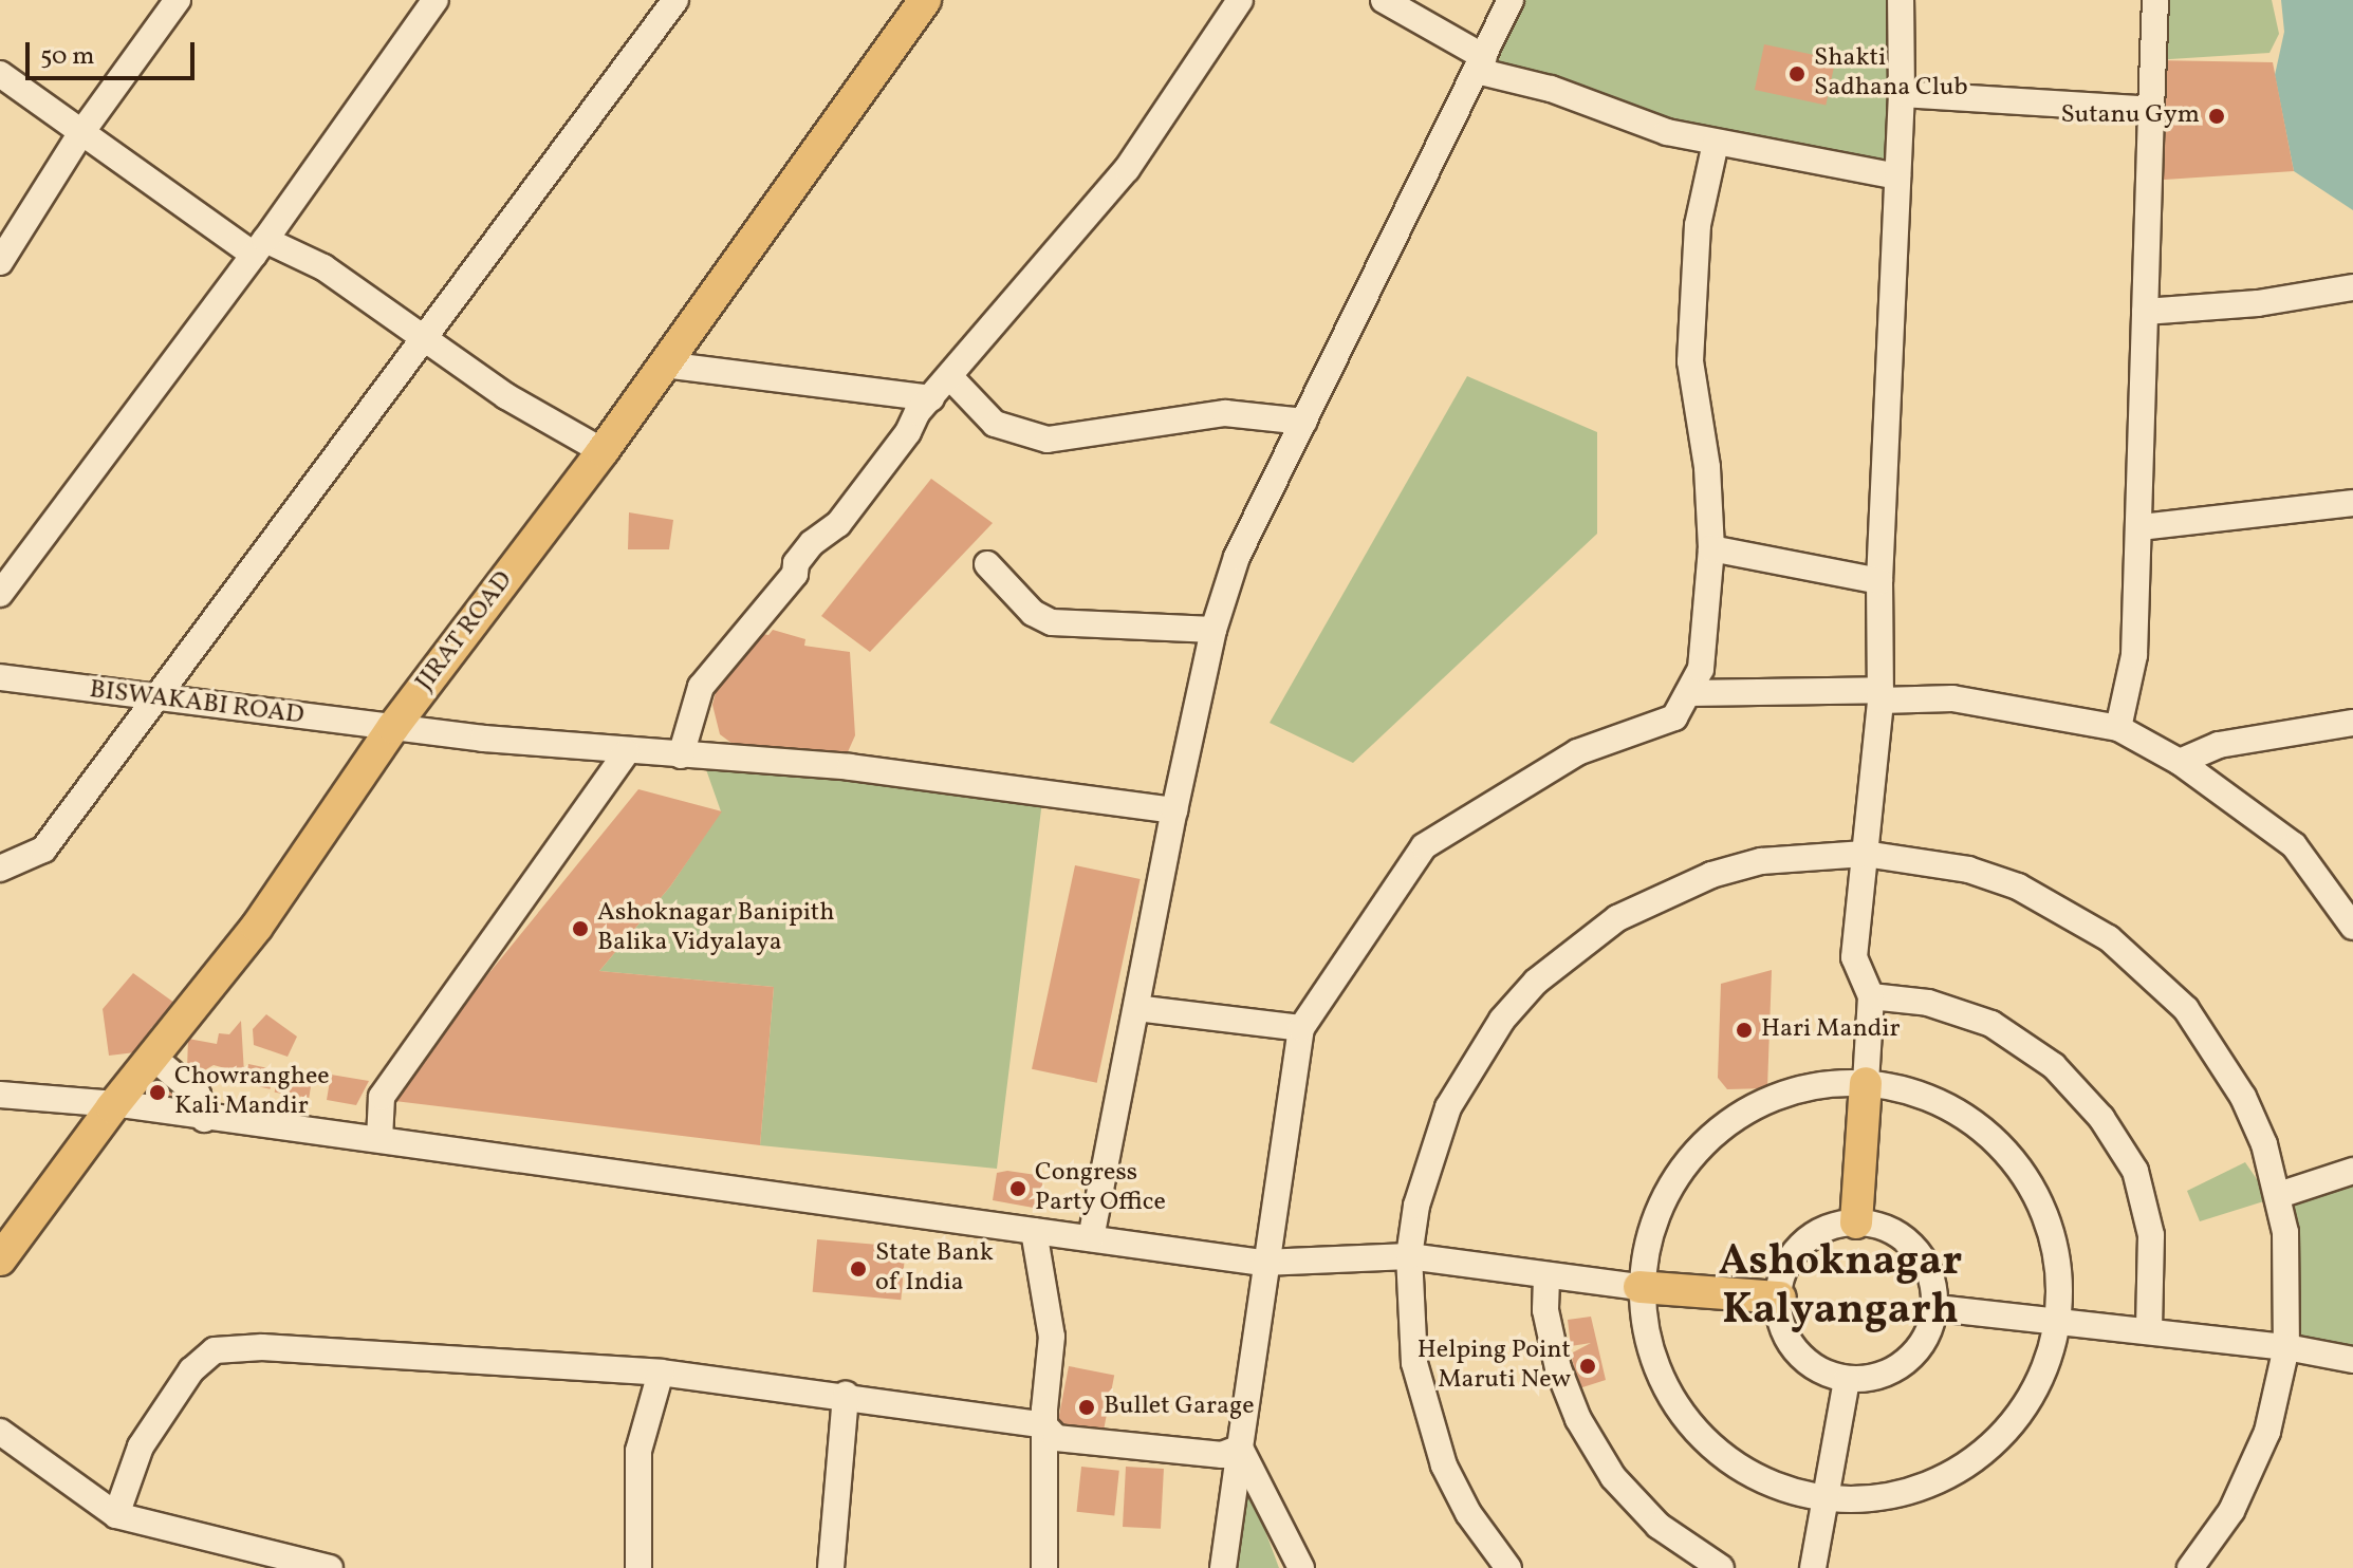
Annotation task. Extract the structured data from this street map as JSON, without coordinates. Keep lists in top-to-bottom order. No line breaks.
{"streets":{"main road":["JIRAT ROAD"],"street":["BISWAKABI ROAD"]},"crossings":[["JIRAT ROAD","BISWAKABI ROAD"]],"districts":["Ashoknagar Kalyangarh"],"places":["Shakti Sadhana Club","Sutanu Gym","Ashoknagar Banipith Balika Vidyalaya","Hari Mandir","Chowranghee Kali Mandir","Congress Party Office","State Bank of India","Helping Point Maruti New","Bullet Garage"],"scale_bar":"50 m"}
